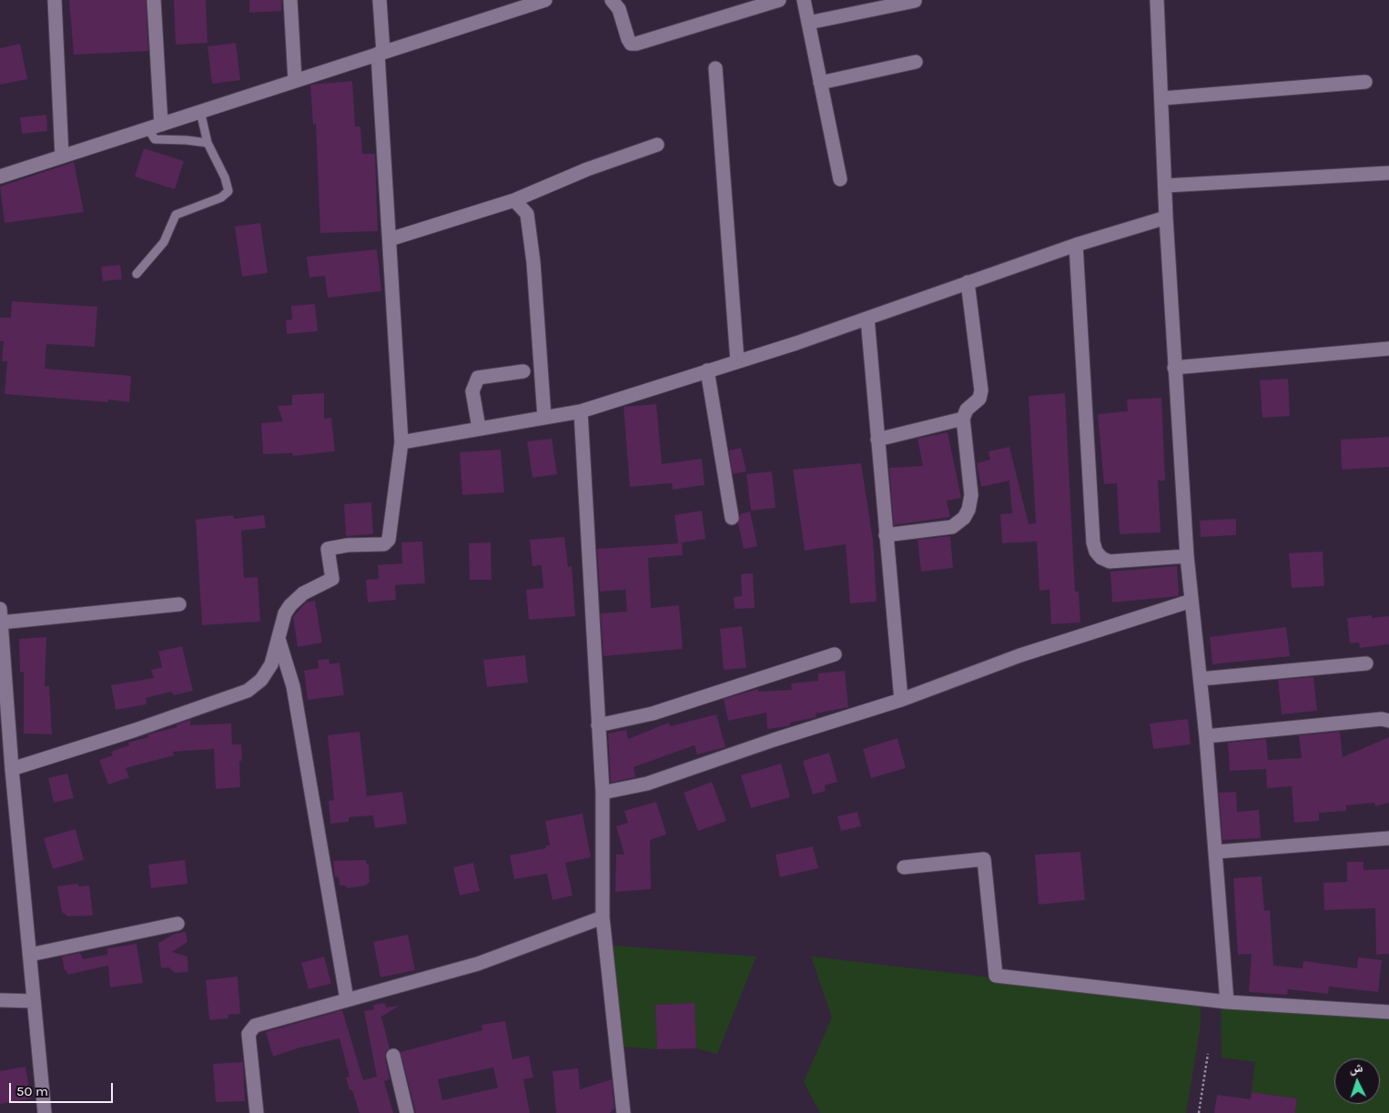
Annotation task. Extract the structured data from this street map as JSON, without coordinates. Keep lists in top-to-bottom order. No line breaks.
{"scale_bar":"50 m","north":"top"}
